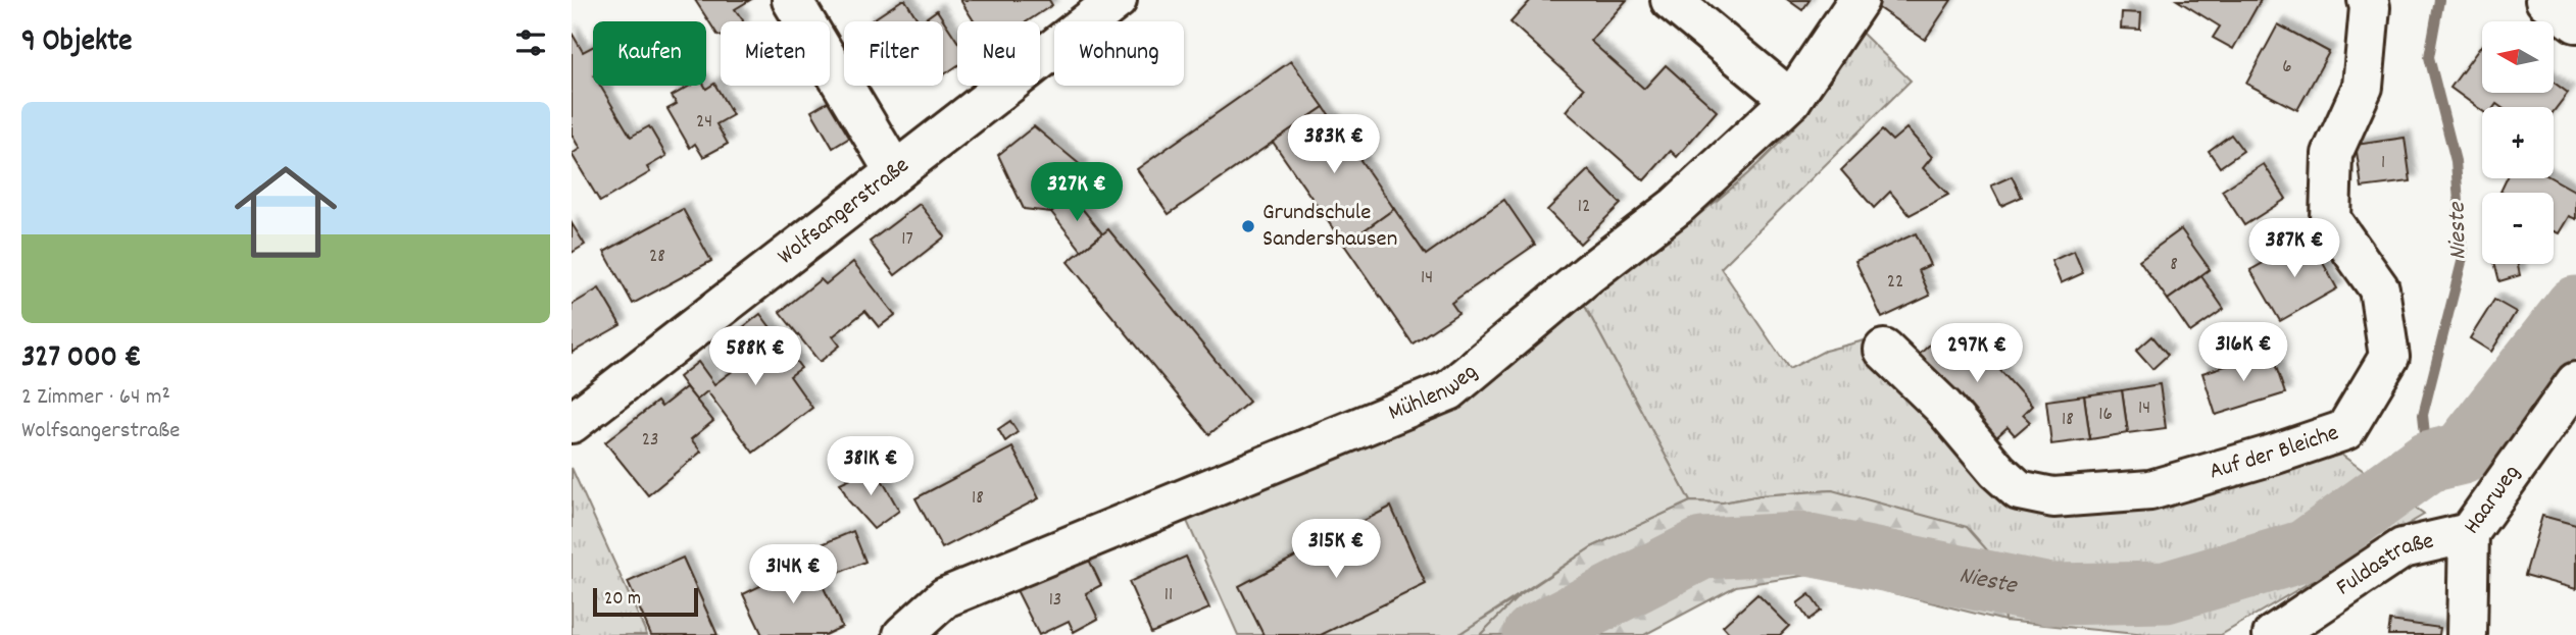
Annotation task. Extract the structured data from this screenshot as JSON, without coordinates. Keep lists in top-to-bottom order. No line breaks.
{"streets":{"street":["Wolfsangerstraße","Mühlenweg","Auf der Bleiche","Haarweg","Fuldastraße"]},"crossings":[["Haarweg","Fuldastraße"]],"water":["Nieste"],"places":["Grundschule Sandershausen"],"house_numbers":["6","24","1","12","17","28","8","14","22","14","16","18","23","18","11","13"],"scale_bar":"20 m","north":"left","page":{"heading":"9 Objekte","map_buttons":["+","−"],"chip":["Kaufen","Mieten","Filter","Neu","Wohnung"],"list":[{"name":"327 000 €","note":"2 Zimmer · 64 m² · Wolfsangerstraße"}],"price":["383K €","327K €","387K €","316K €","297K €","588K €","381K €","315K €","314K €"],"scale":"20 m"}}
